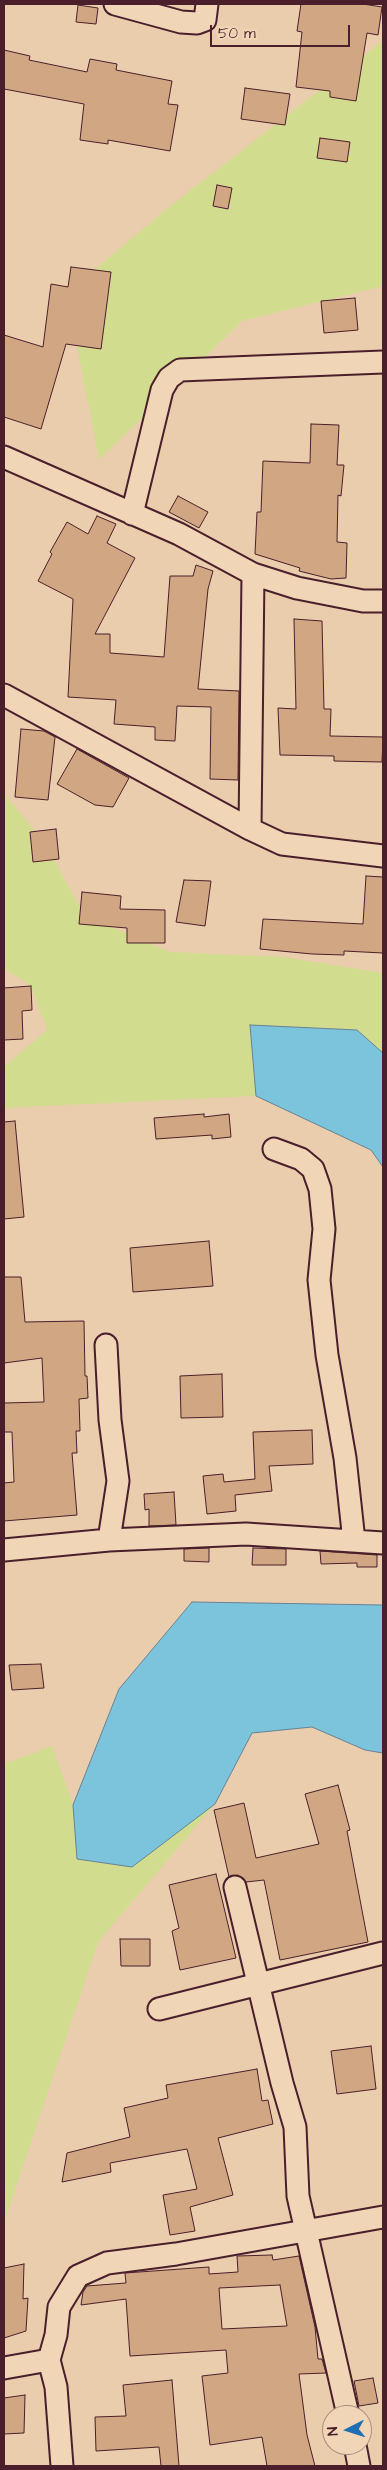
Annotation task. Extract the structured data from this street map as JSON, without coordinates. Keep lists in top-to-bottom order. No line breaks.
{"scale_bar":"50 m","north":"left"}
